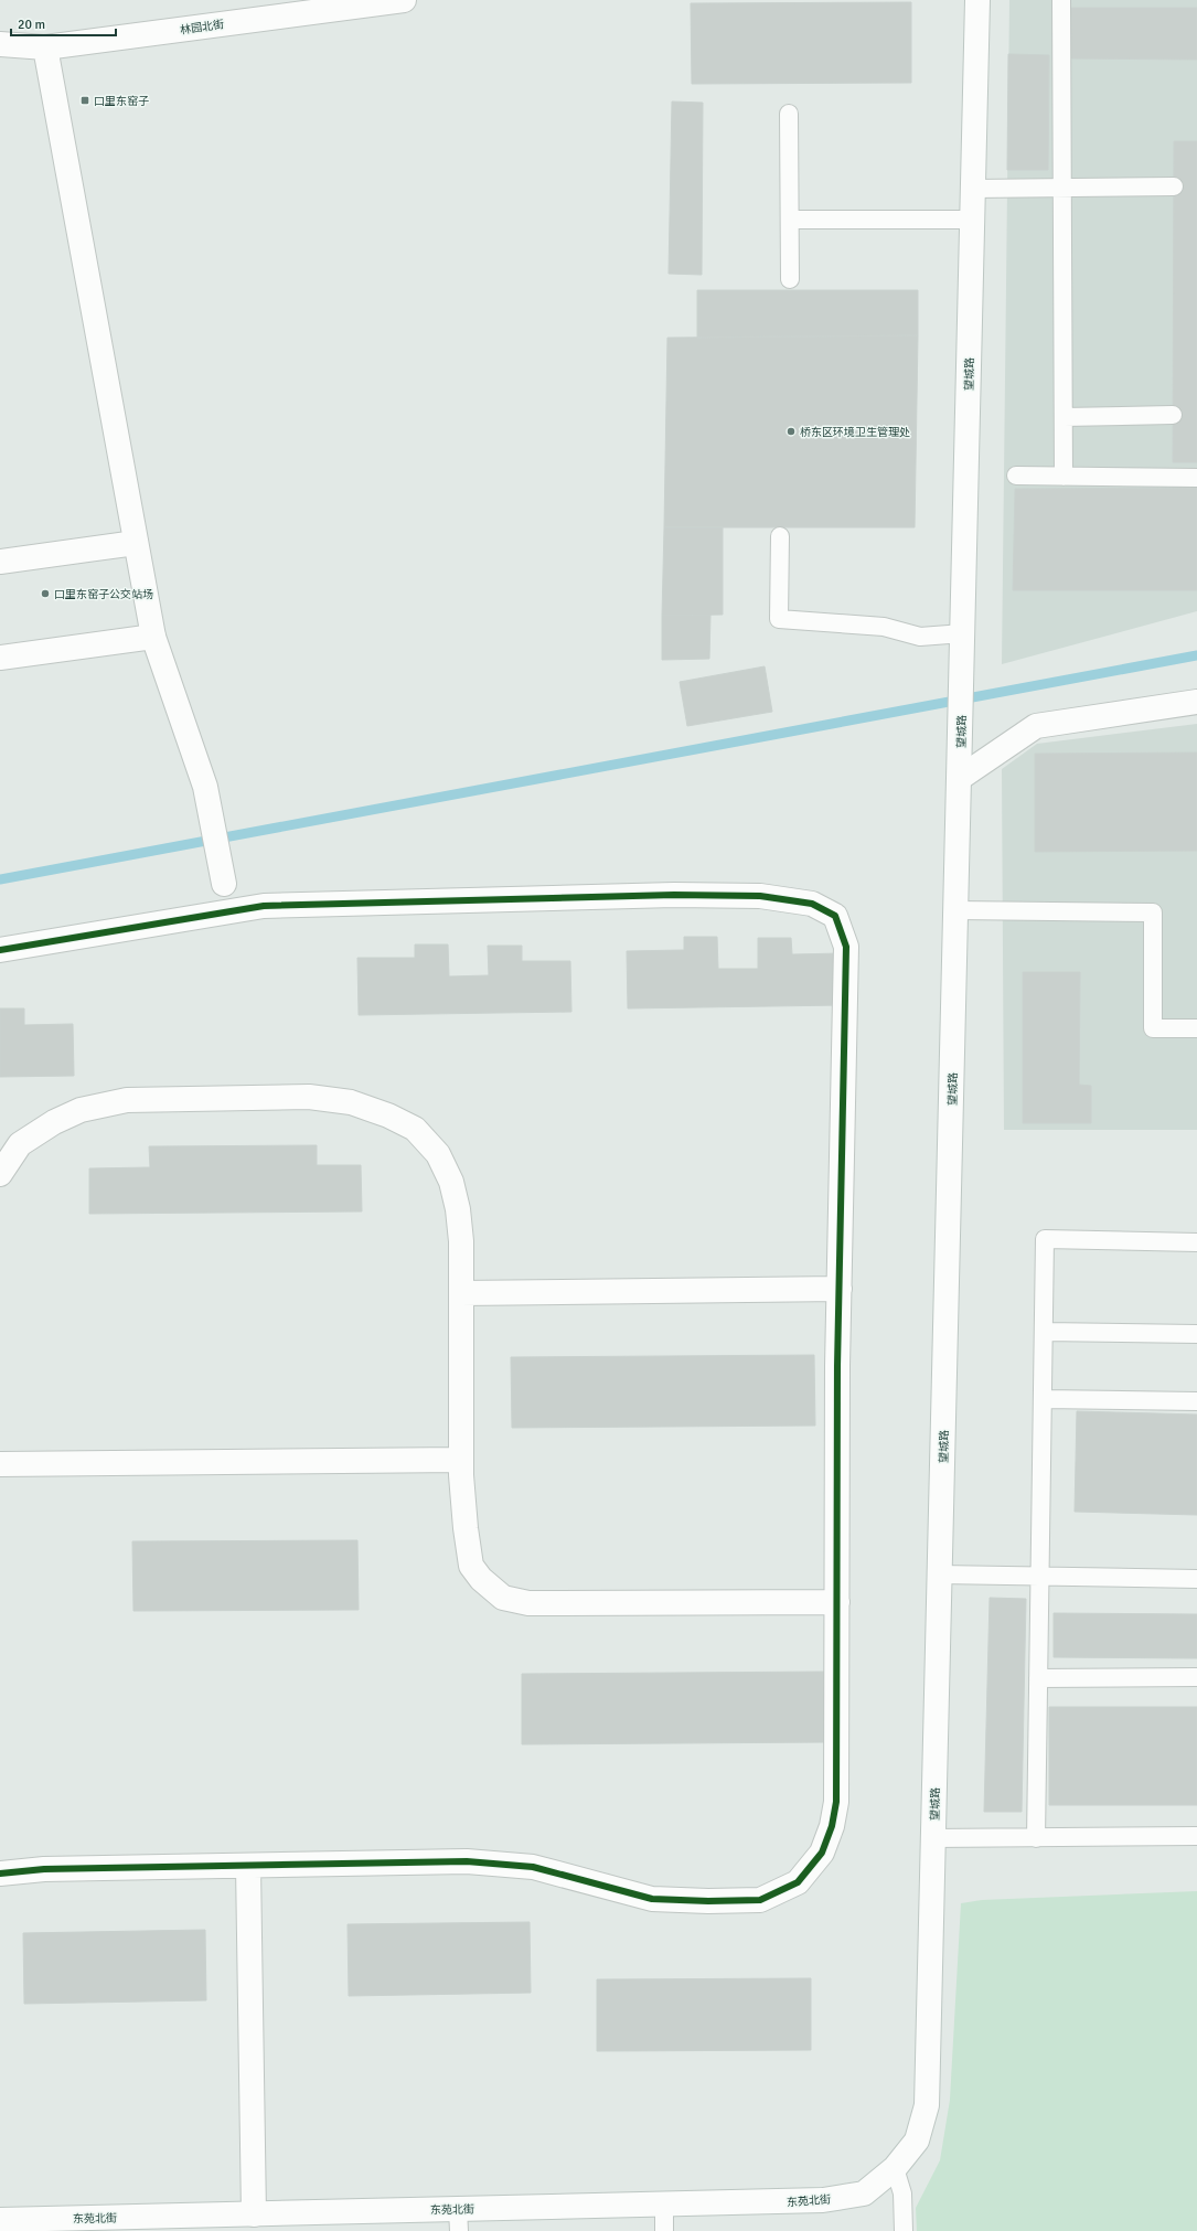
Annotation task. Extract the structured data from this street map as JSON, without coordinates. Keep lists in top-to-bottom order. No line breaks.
{"streets":{"street":["林园北街","望城路","东苑北街"]},"crossings":[["望城路","东苑北街"]],"places":{"transit":["口里东窑子"],"other":["桥东区环境卫生管理处","口里东窑子公交站场"]},"scale_bar":"20 m"}
